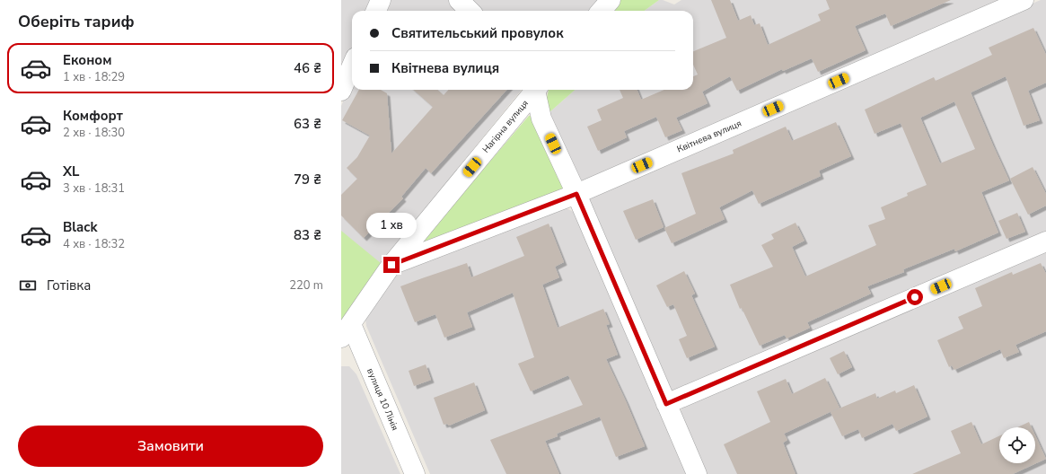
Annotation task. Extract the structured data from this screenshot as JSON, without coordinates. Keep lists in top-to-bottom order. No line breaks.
{"streets":{"street":["Нагірна вулиця","Квітнева вулиця","вулиця 10 Лінія"]},"crossings":[["Нагірна вулиця","Квітнева вулиця"],["Нагірна вулиця","вулиця 10 Лінія"]],"page":{"heading":"Оберіть тариф","banner":["Святительський провулок","Квітнева вулиця"],"list":[{"name":"Економ","note":"1 хв · 18:29","value":"46 ₴"},{"name":"Комфорт","note":"2 хв · 18:30","value":"63 ₴"},{"name":"XL","note":"3 хв · 18:31","value":"79 ₴"},{"name":"Black","note":"4 хв · 18:32","value":"83 ₴"}],"bubble":"1 хв","pay":["Готівка","220 m"],"buttons":"Замовити"}}
